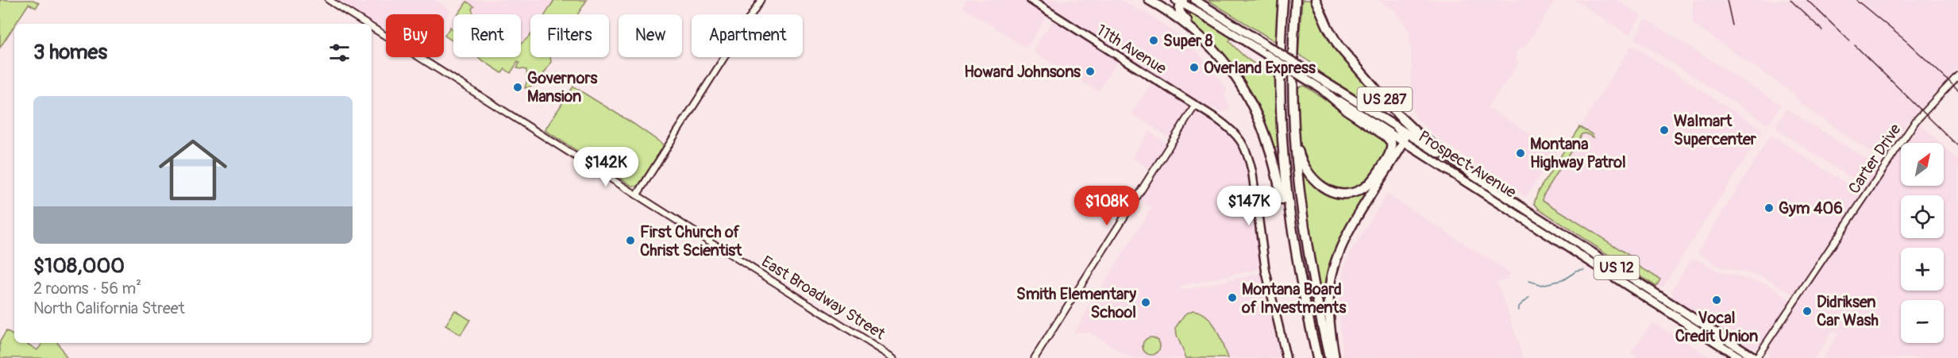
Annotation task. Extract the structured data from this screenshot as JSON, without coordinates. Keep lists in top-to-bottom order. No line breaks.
{"streets":{"highway":["US 287","Prospect Avenue","US 12"],"main road":["11th Avenue"],"street":["Carter Drive","East Broadway Street"]},"crossings":[["US 287","Prospect Avenue"],["Carter Drive","Prospect Avenue"]],"places":["Super 8","Overland Express","Howard Johnsons","Governors Mansion","Walmart Supercenter","Montana Highway Patrol","Gym 406","First Church of Christ Scientist","Montana Board of Investments","Vocal Credit Union","Smith Elementary School","Didriksen Car Wash"],"north":"top right","page":{"chip":["Buy","Rent","Filters","New","Apartment"],"heading":"3 homes","list":[{"name":"$108,000","note":"2 rooms · 56 m² · North California Street"}],"map_buttons":["+","−"],"price":["$142K","$108K","$147K"]}}
